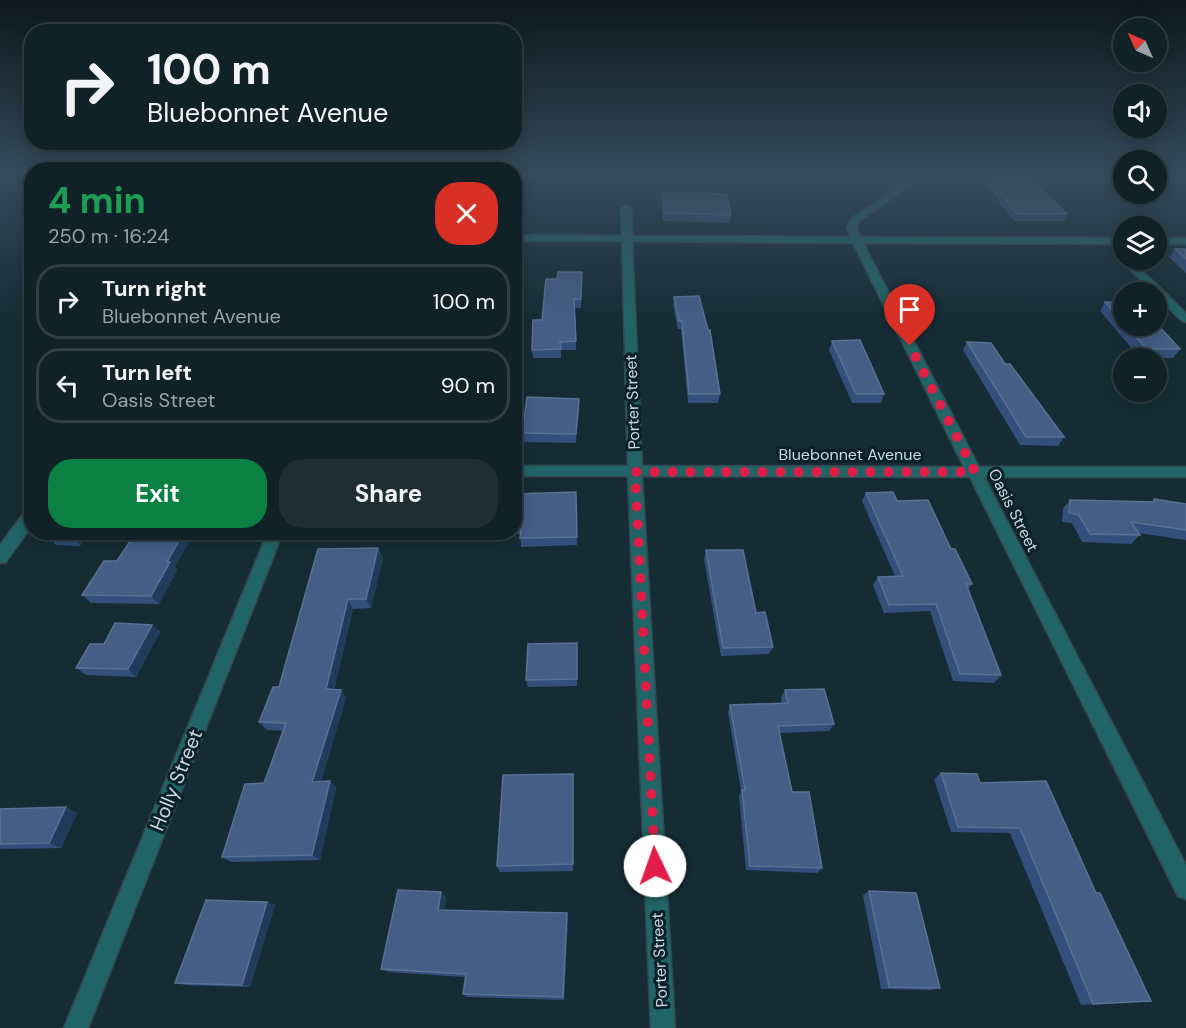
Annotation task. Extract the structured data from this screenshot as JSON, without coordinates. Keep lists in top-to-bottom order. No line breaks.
{"streets":{"street":["Porter Street","Bluebonnet Avenue","Oasis Street","Holly Street"]},"crossings":[["Porter Street","Bluebonnet Avenue"],["Bluebonnet Avenue","Oasis Street"]],"north":"top left","page":{"map_buttons":["+","−"],"turn":["100 m","Bluebonnet Avenue"],"heading":["4 min","250 m · 16:24"],"list":[{"name":"Turn right","note":"Bluebonnet Avenue","value":"100 m"},{"name":"Turn left","note":"Oasis Street","value":"90 m"}],"buttons":["Exit","Share"]}}
